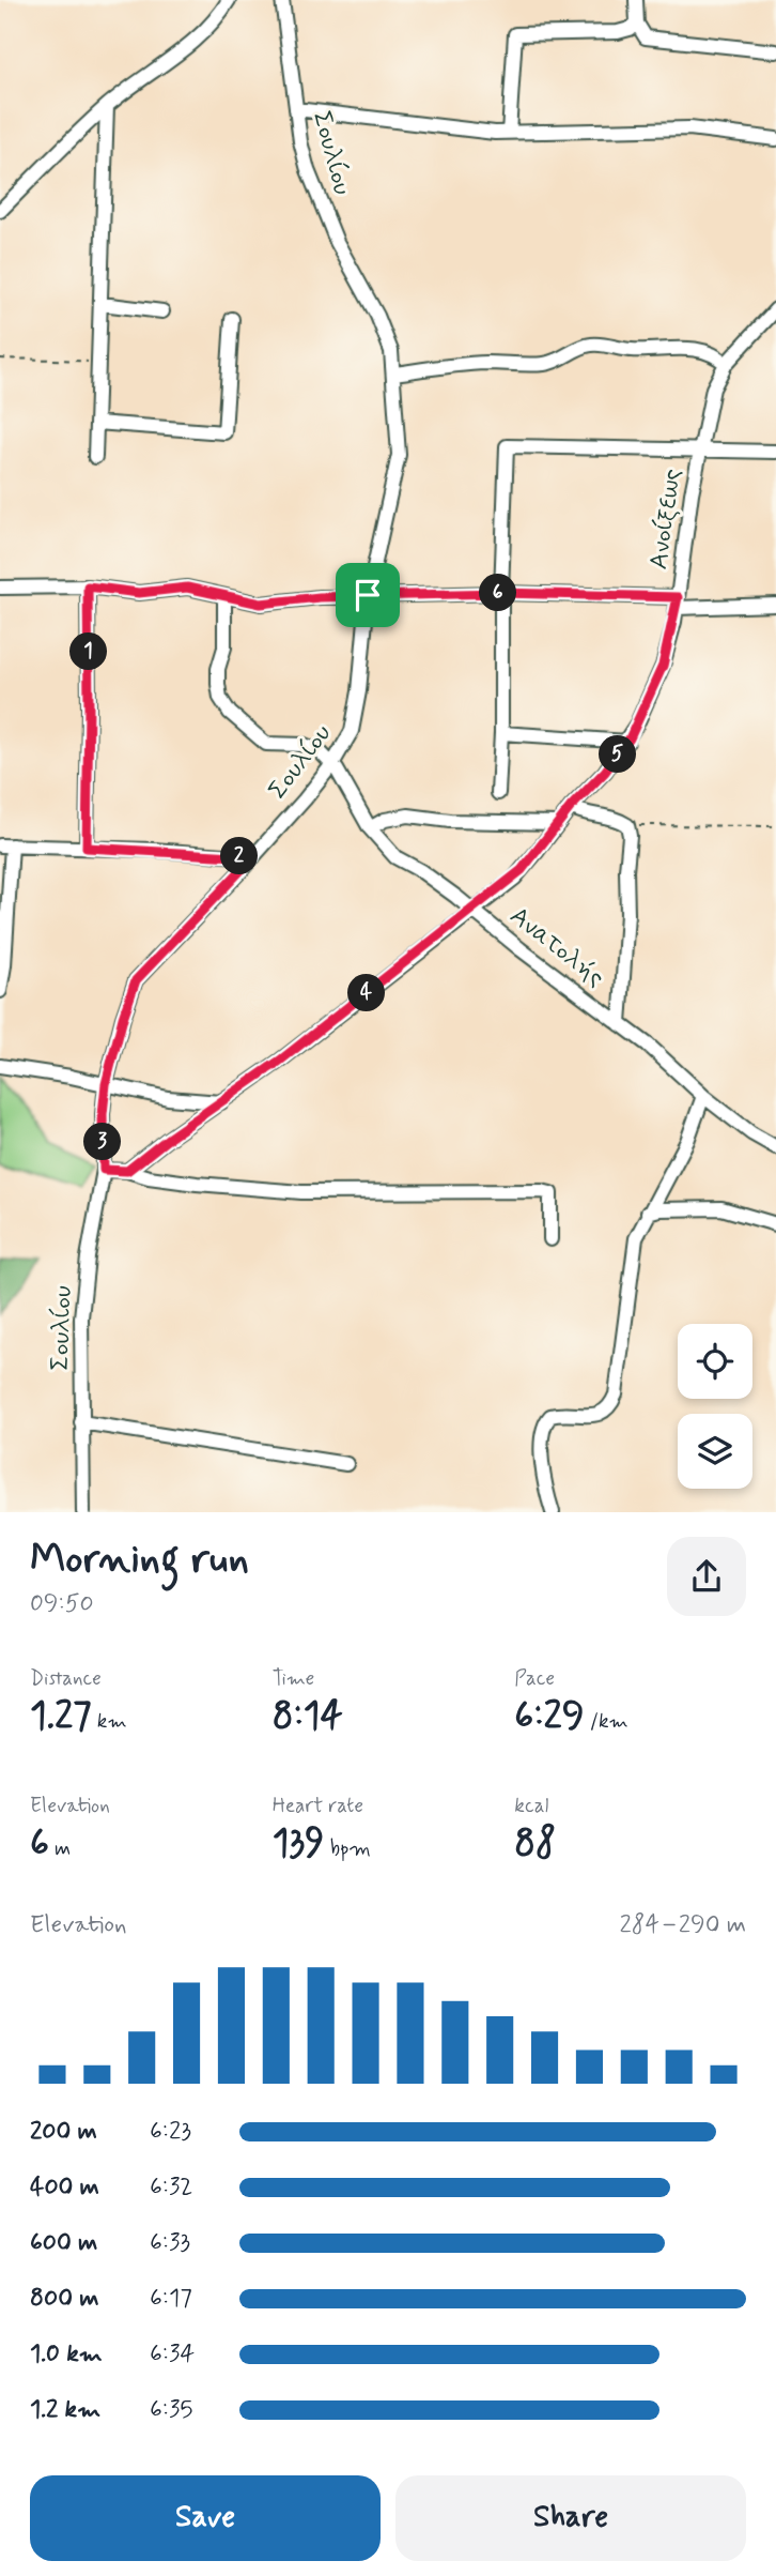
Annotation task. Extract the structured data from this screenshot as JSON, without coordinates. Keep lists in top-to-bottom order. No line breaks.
{"streets":{"street":["Σουλίου","Ανοίξεως","Ανατολής"]},"crossings":[["Σουλίου","Ανατολής"],["Ανοίξεως","Ανατολής"]],"page":{"pins":["6","1","5","2","4","3"],"heading":["Morning run","09:50"],"stats":[["Distance","1.27 km"],["Time","8:14"],["Pace","6:29 /km"],["Elevation","6 m"],["Heart rate","139 bpm"],["kcal","88"]],"chart":["Elevation","284–290 m"],"list":[{"name":"200 m","note":"6:23"},{"name":"400 m","note":"6:32"},{"name":"600 m","note":"6:33"},{"name":"800 m","note":"6:17"},{"name":"1.0 km","note":"6:34"},{"name":"1.2 km","note":"6:35"}],"buttons":["Save","Share"]}}
